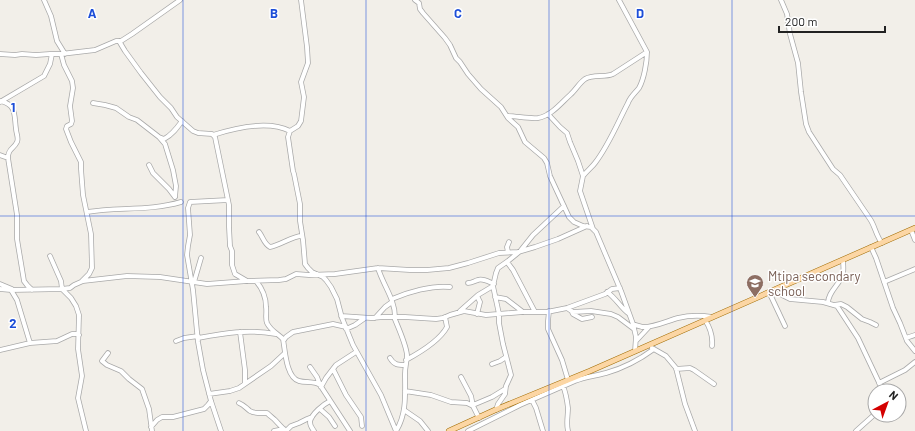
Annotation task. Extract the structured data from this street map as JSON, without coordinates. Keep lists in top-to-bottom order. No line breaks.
{"places":{"school or university":["Mtipa secondary school"]},"scale_bar":"200 m","north":"top right","grid":{"columns":["A","B","C","D"],"rows":["1","2"]}}
